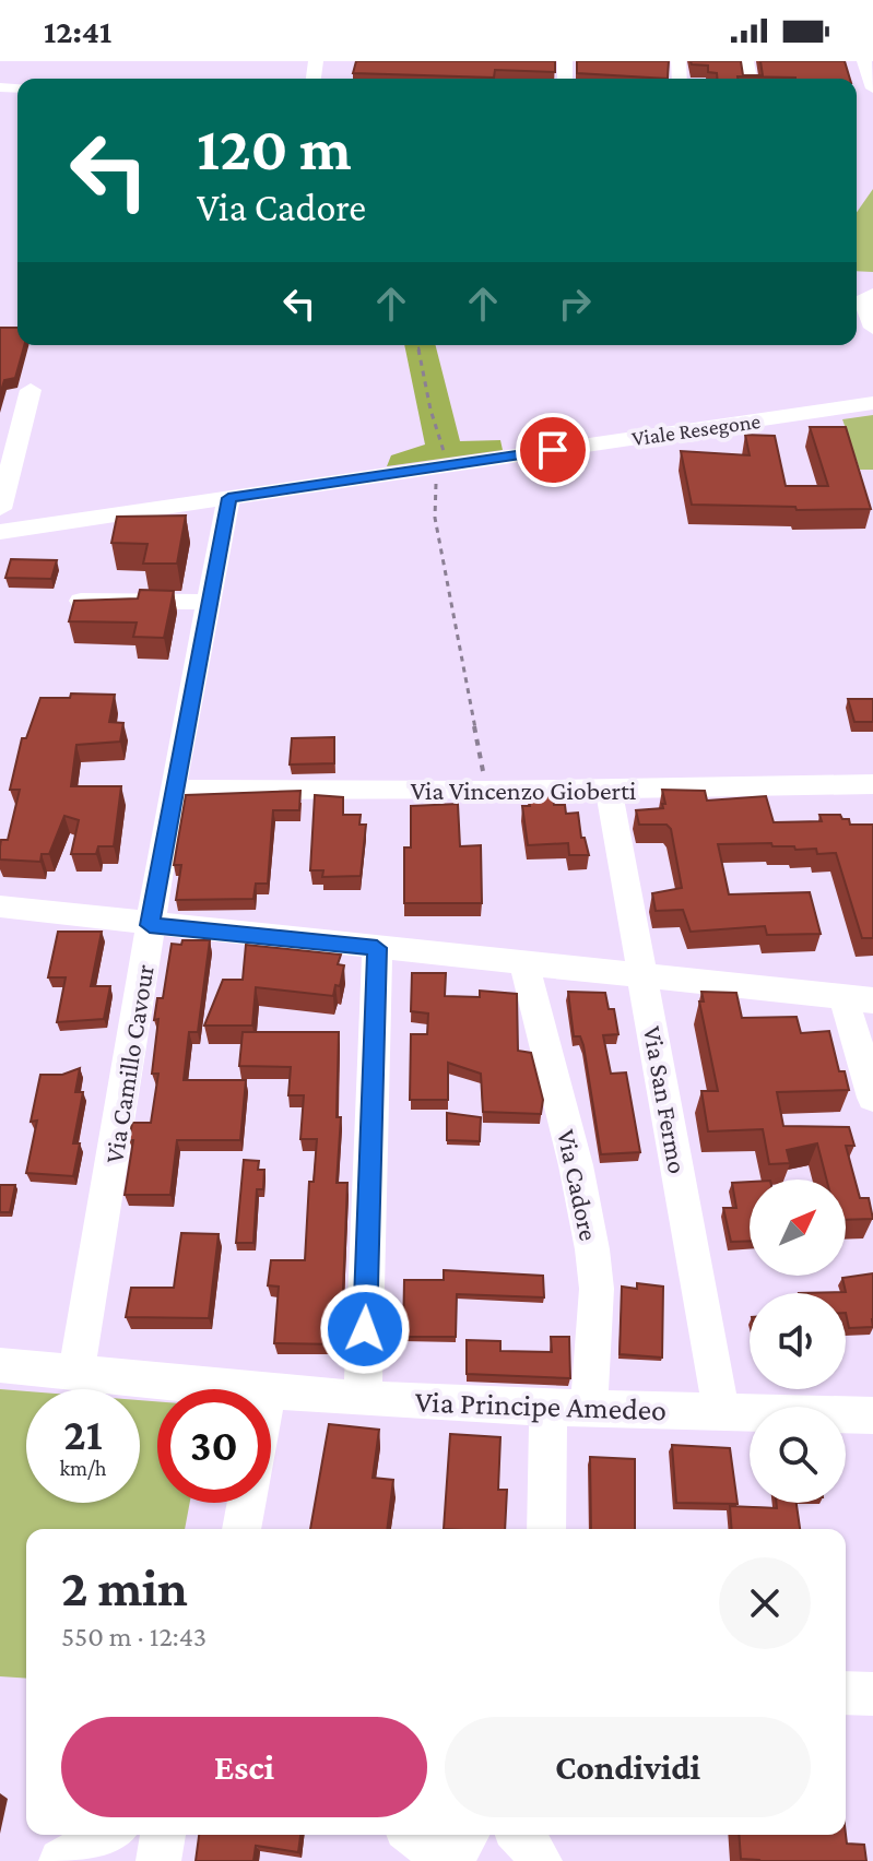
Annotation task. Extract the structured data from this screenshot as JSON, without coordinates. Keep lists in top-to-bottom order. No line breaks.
{"streets":{"street":["Viale Resegone","Via Vincenzo Gioberti","Via Camillo Cavour","Via San Fermo","Via Cadore","Via Principe Amedeo"]},"crossings":[["Viale Resegone","Via Camillo Cavour"],["Via Vincenzo Gioberti","Via Camillo Cavour"],["Via Vincenzo Gioberti","Via San Fermo"],["Via Camillo Cavour","Via Principe Amedeo"],["Via San Fermo","Via Principe Amedeo"],["Via Cadore","Via Principe Amedeo"]],"north":"top right","page":{"status":"12:41","turn":["120 m","Via Cadore"],"speed":"21 km/h","limit":"30","heading":["2 min","550 m · 12:43"],"buttons":["Esci","Condividi"]}}
